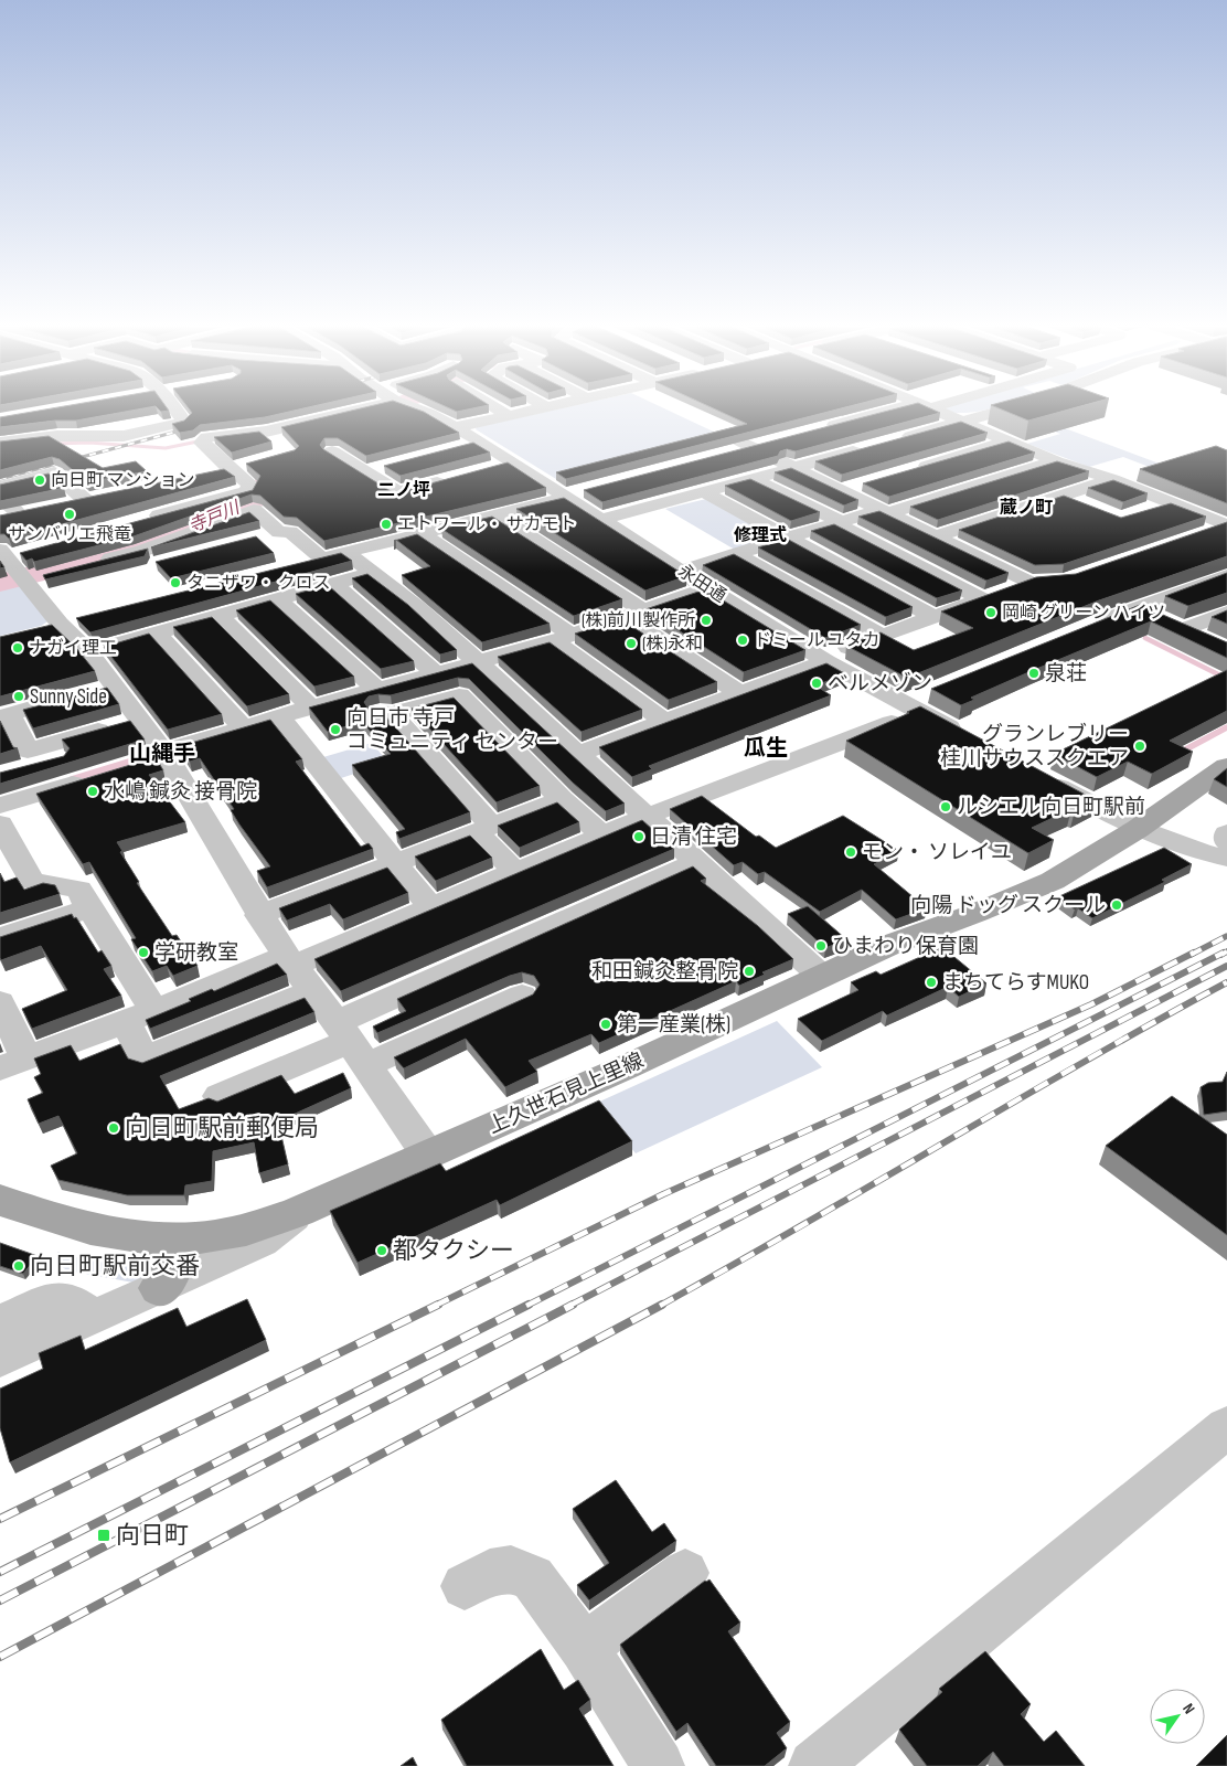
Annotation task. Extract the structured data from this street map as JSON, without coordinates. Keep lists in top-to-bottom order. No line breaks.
{"streets":{"main road":["上久世石見上里線"],"street":["永田通"]},"districts":["二ノ坪","蔵ノ町","修理式","瓜生","山縄手"],"water":["寺戸川"],"places":{"other":["向日町 マンション","サンバリエ飛竜","エトワール・ サカモト","タニザワ・ クロス","岡崎 グリーン ハイツ","(株)前川製作所","ドミール ユタカ","(株)永和","ナガイ理工","泉荘","ベルメゾン","Sunny Side","向日市 寺戸 コミュニティ センター","グランレブリー 桂川サウススクエア","水嶋 鍼灸 接骨院","ルシエル向日町駅前","日清 住宅","モン・ ソレイユ","向陽 ドッグ スクール","ひまわり保育園","学研教室","和田鍼灸整骨院","まちてらすMUKO","第一産業(株)","向日町駅前郵便局","都タクシー","向日町駅前交番"],"transit":["向日町"]},"north":"top right"}
